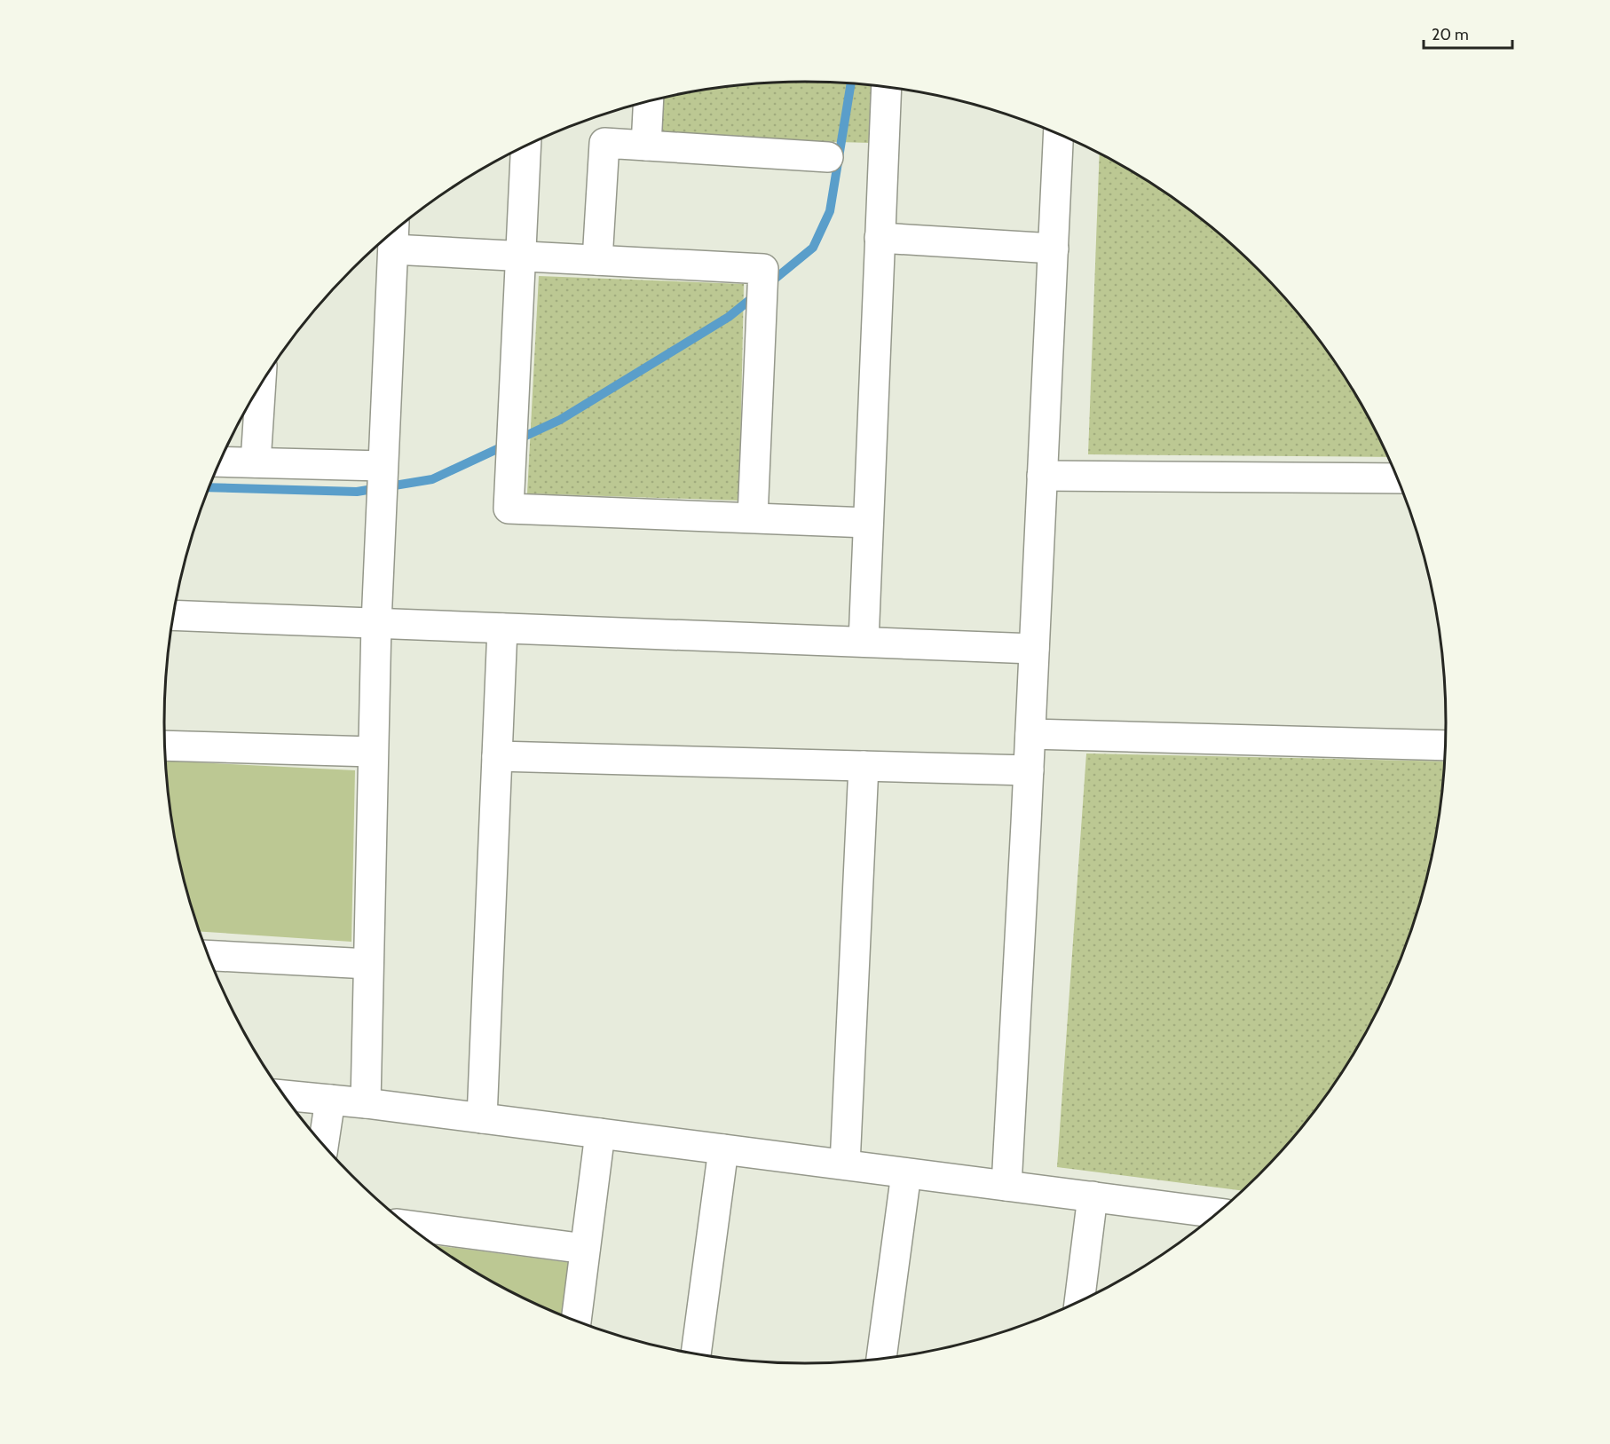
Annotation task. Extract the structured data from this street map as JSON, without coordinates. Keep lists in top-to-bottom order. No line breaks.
{"scale_bar":"20 m"}
